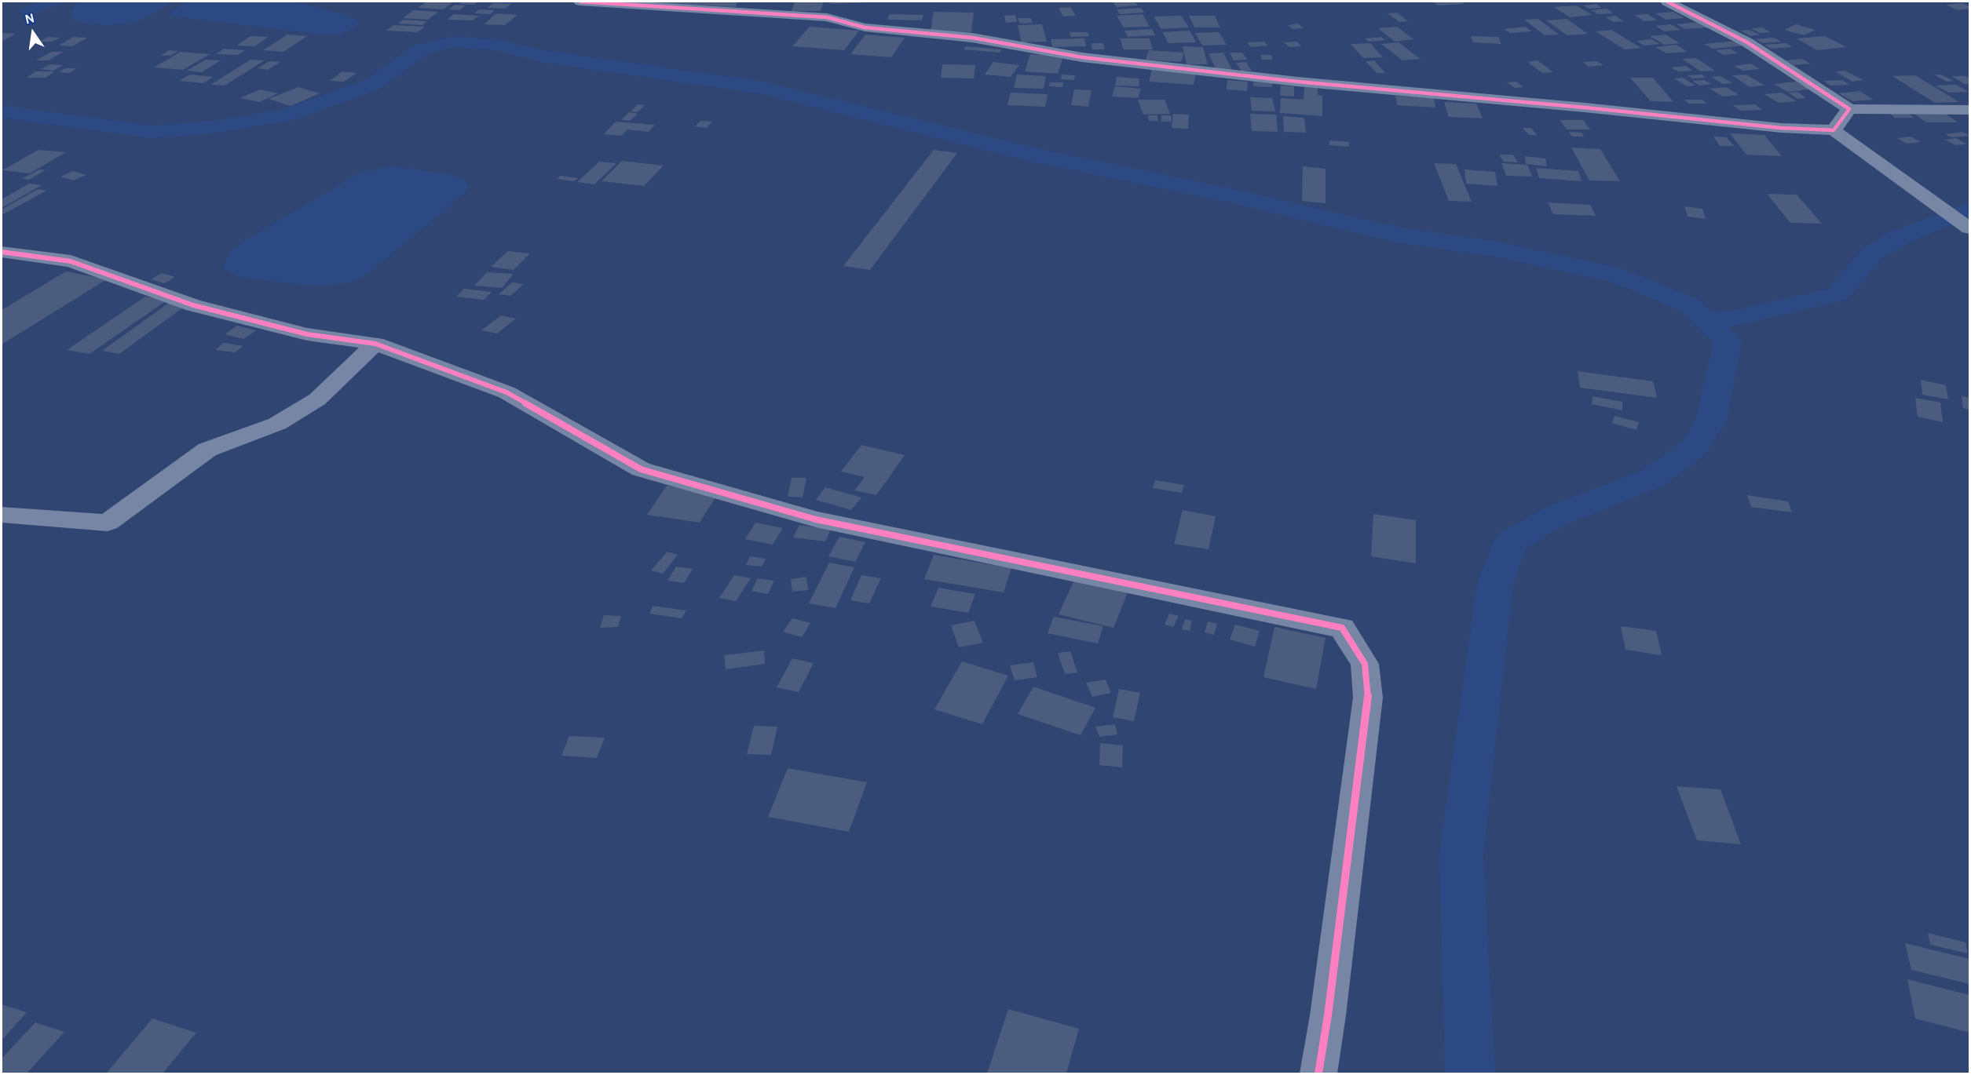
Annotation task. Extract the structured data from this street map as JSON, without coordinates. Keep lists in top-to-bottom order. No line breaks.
{"north":"top"}
